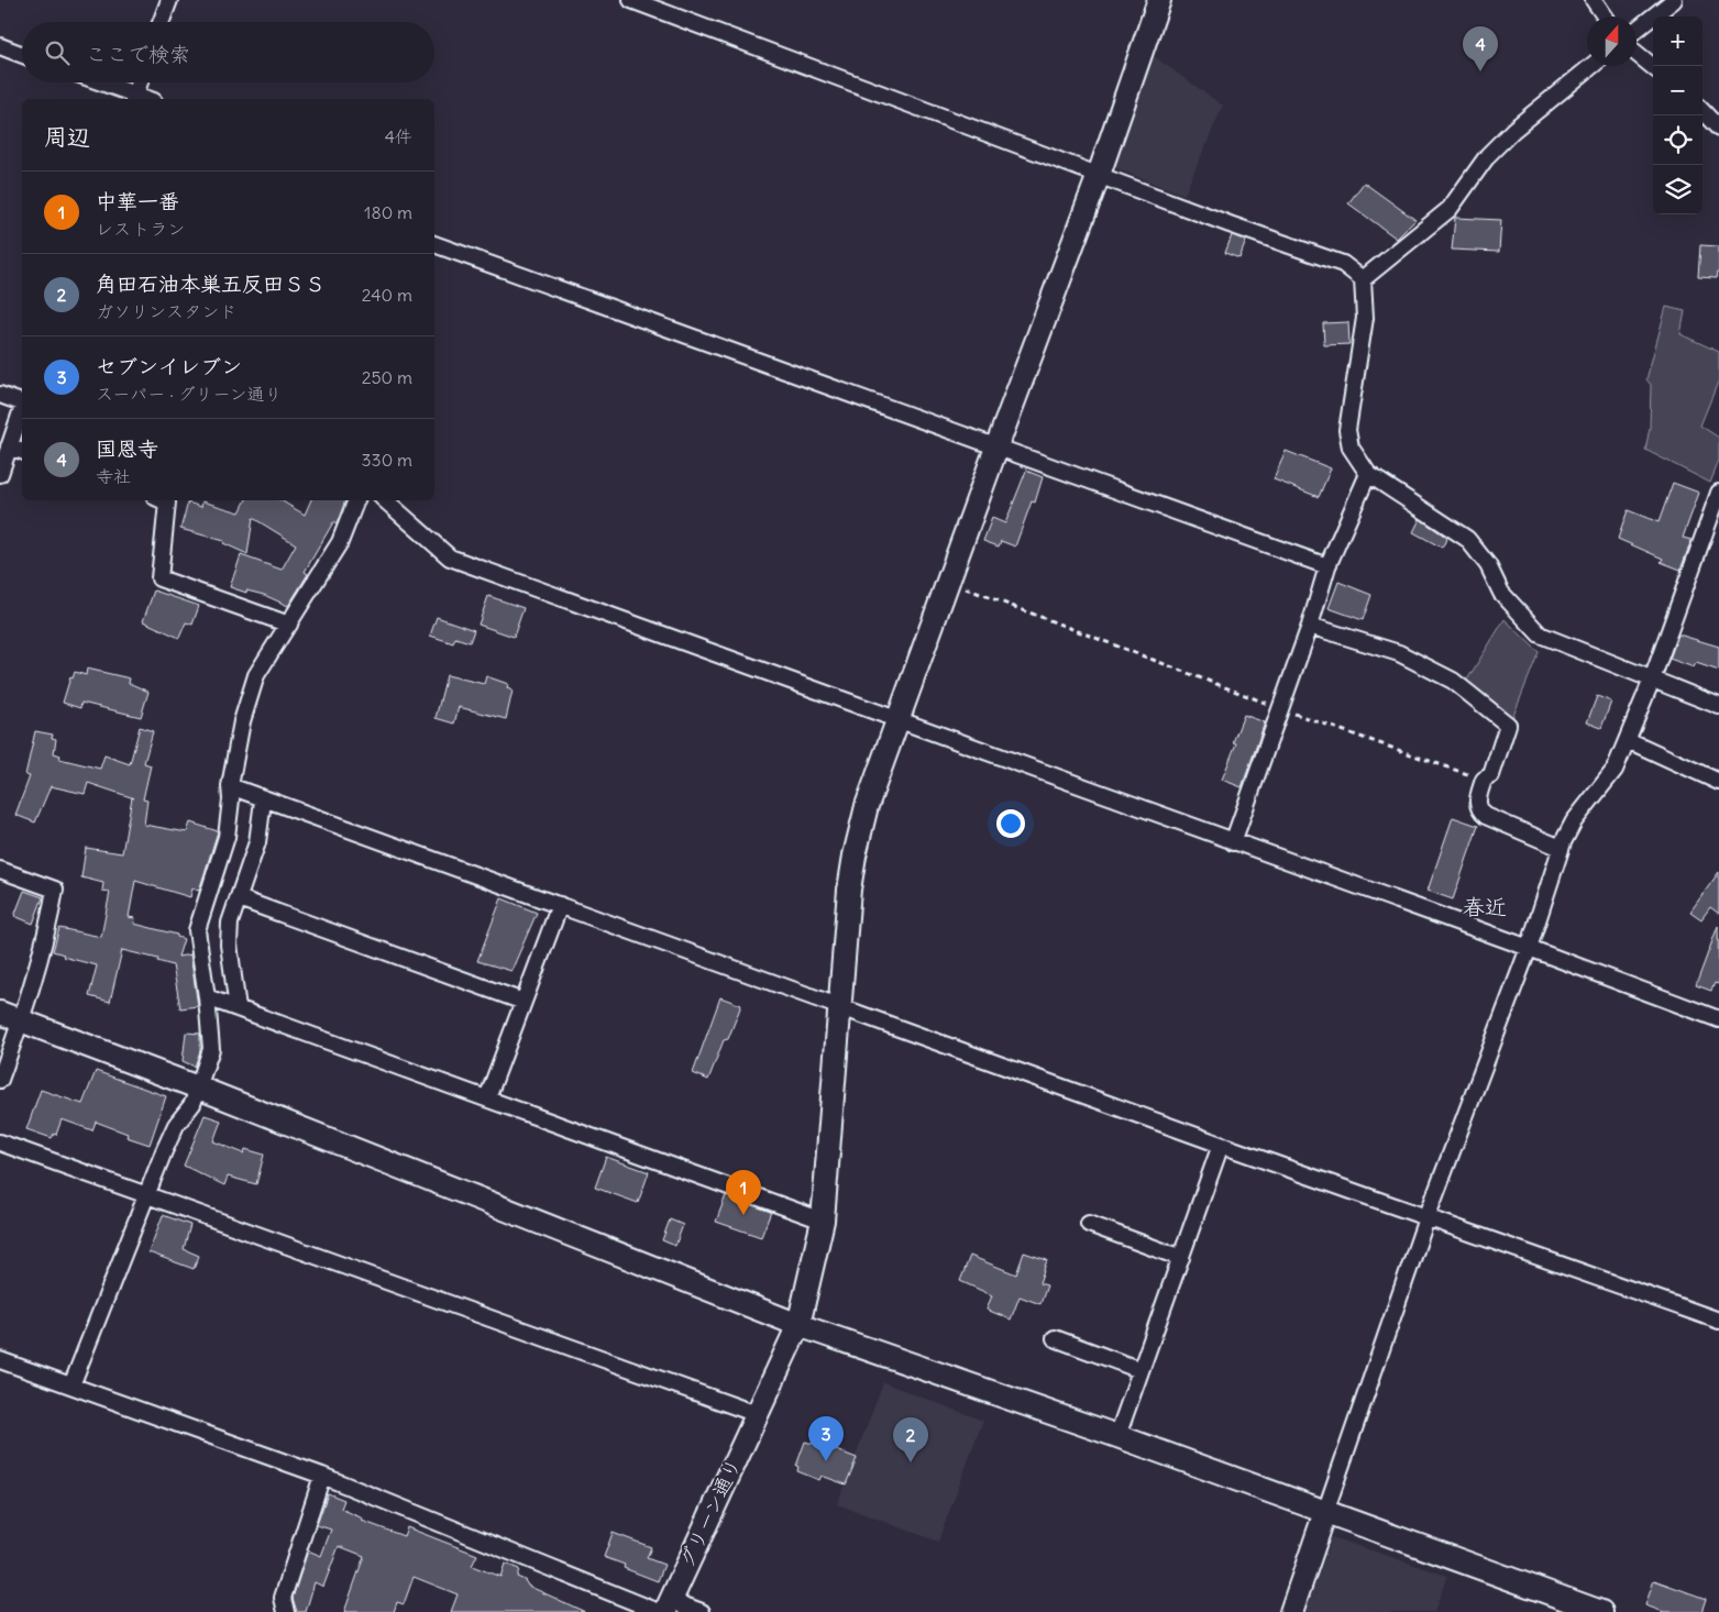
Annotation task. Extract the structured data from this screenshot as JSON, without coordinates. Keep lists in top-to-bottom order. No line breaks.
{"streets":{"street":["グリーン通り"]},"districts":["春近"],"north":"top","page":{"map_buttons":["+","−"],"search":"ここで検索","pins":["4","1","3","2"],"heading":["周辺","4件"],"list":[{"mark":"1","name":"中華一番","note":"レストラン","value":"180 m"},{"mark":"2","name":"角田石油本巣五反田ＳＳ","note":"ガソリンスタンド","value":"240 m"},{"mark":"3","name":"セブンイレブン","note":"スーパー · グリーン通り","value":"250 m"},{"mark":"4","name":"国恩寺","note":"寺社","value":"330 m"}]}}
